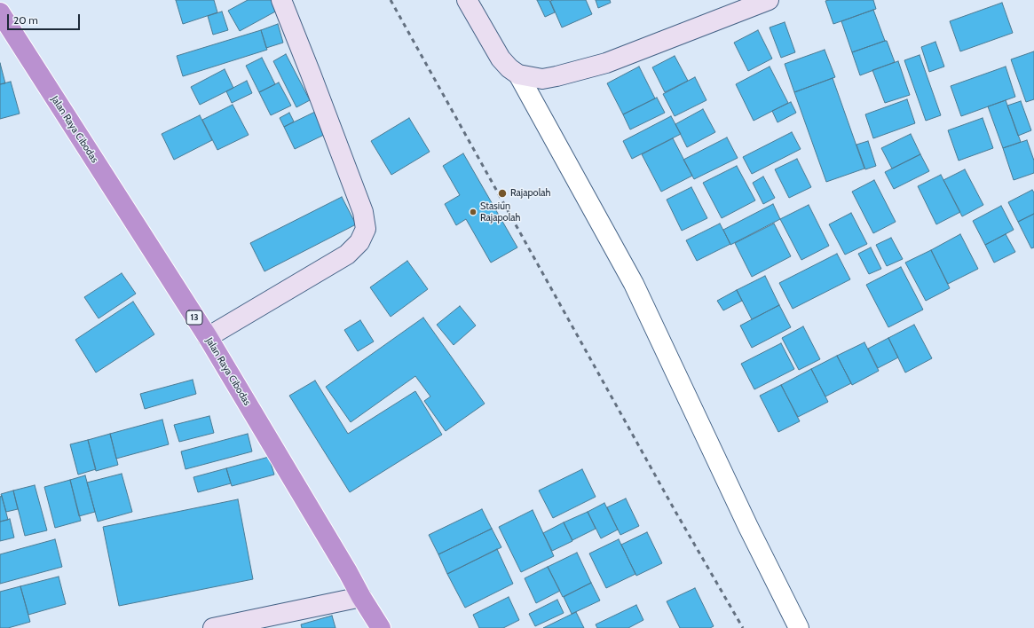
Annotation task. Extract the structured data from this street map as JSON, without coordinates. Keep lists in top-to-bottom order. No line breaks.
{"streets":{"highway":["Jalan Raya Cibodas","13"]},"places":["Rajapolah","Stasiun Rajapolah"],"scale_bar":"20 m"}
